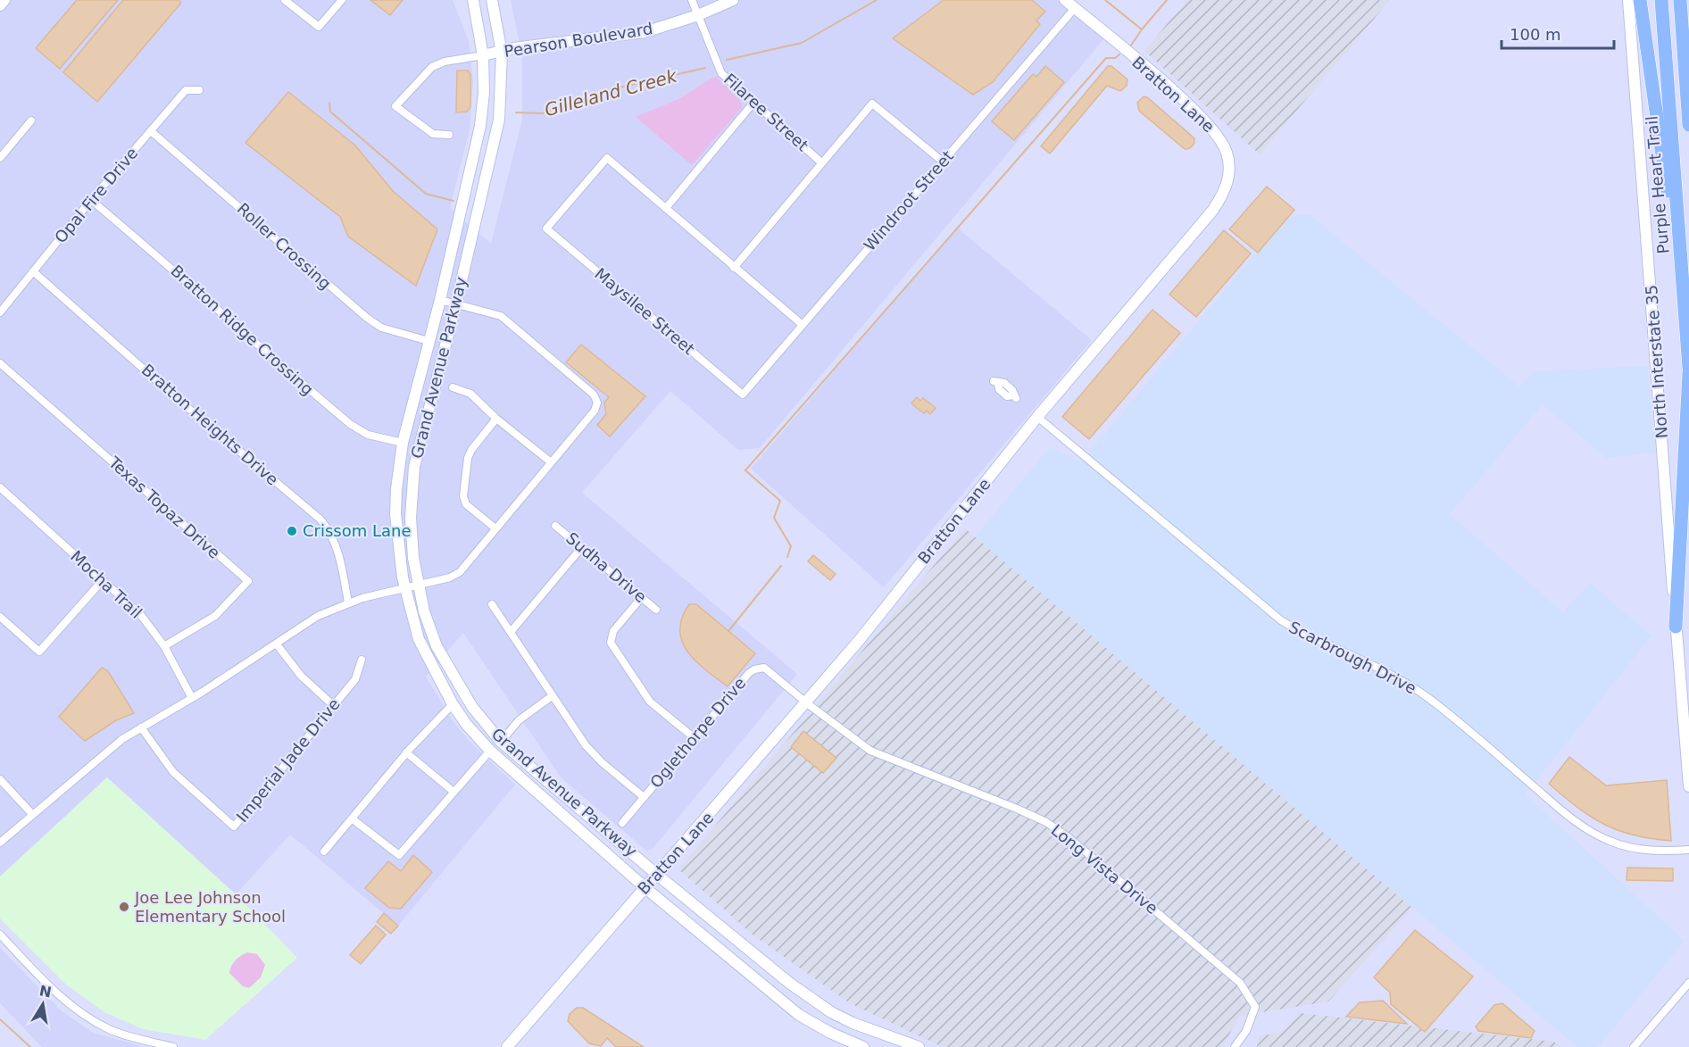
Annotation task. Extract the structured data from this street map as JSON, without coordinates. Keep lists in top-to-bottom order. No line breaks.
{"streets":{"highway":["Purple Heart Trail"],"street":["Pearson Boulevard","Bratton Lane","Filaree Street","Opal Fire Drive","Windroot Street","Roller Crossing","Maysilee Street","Bratton Ridge Crossing","North Interstate 35","Grand Avenue Parkway","Bratton Heights Drive","Texas Topaz Drive","Sudha Drive","Mocha Trail","Scarbrough Drive","Oglethorpe Drive","Imperial Jade Drive","Long Vista Drive"]},"crossings":[["Pearson Boulevard","Filaree Street"],["Pearson Boulevard","Grand Avenue Parkway"],["Bratton Lane","Windroot Street"],["Bratton Lane","Grand Avenue Parkway"],["Bratton Lane","Scarbrough Drive"],["Bratton Lane","Oglethorpe Drive"],["Bratton Lane","Long Vista Drive"],["Opal Fire Drive","Roller Crossing"],["Opal Fire Drive","Bratton Ridge Crossing"],["Opal Fire Drive","Bratton Heights Drive"],["Windroot Street","Maysilee Street"],["Roller Crossing","Grand Avenue Parkway"],["Bratton Ridge Crossing","Grand Avenue Parkway"],["Texas Topaz Drive","Mocha Trail"],["Oglethorpe Drive","Long Vista Drive"]],"water":["Gilleland Creek"],"places":["Crissom Lane","Joe Lee Johnson Elementary School"],"scale_bar":"100 m","north":"top"}
